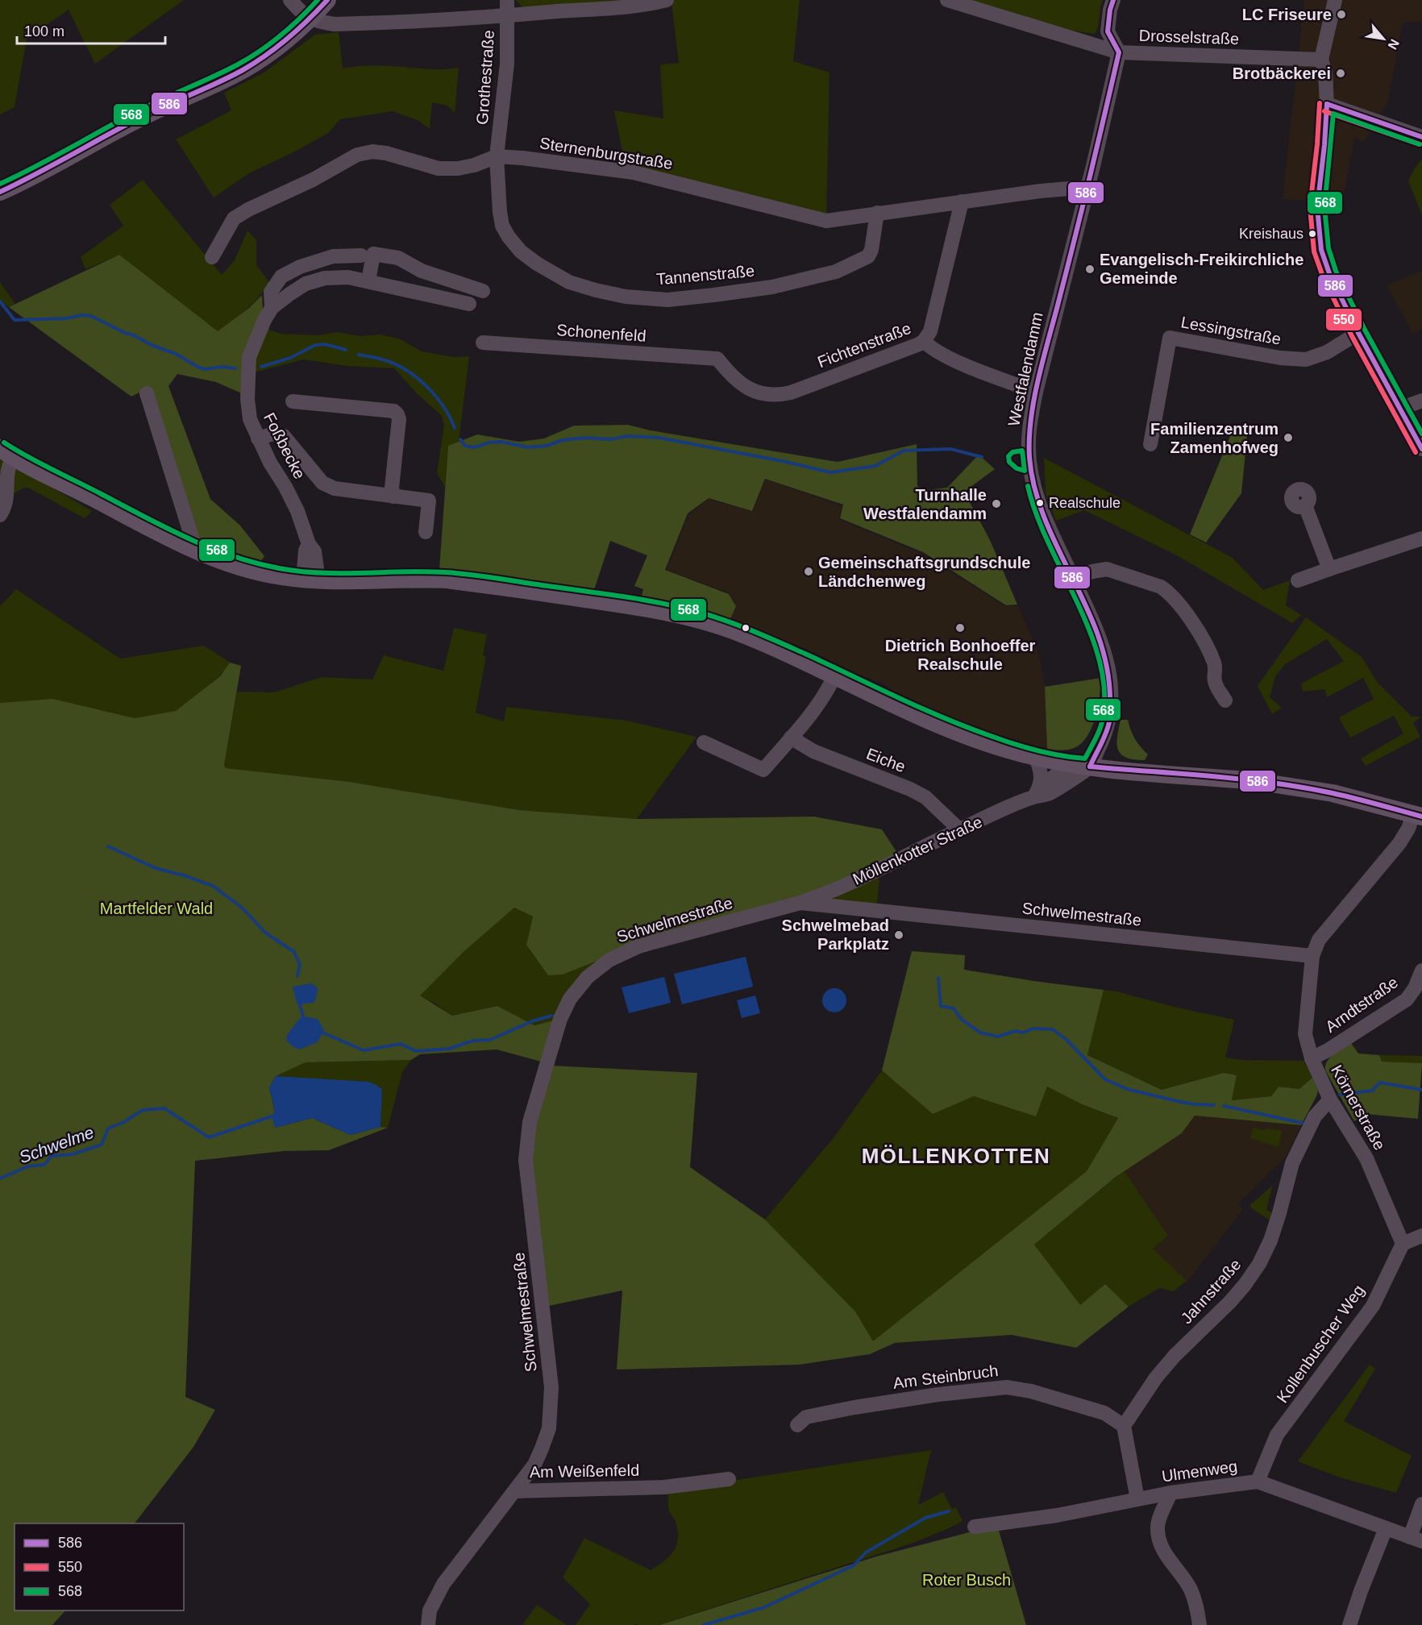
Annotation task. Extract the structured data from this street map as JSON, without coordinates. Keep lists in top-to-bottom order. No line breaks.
{"streets":{"street":["Drosselstraße","Grothestraße","Sternenburgstraße","Tannenstraße","Lessingstraße","Schonenfeld","Fichtenstraße","Westfalendamm","Foßbecke","Eiche","Möllenkotter Straße","Schwelmestraße","Arndtstraße","Körnerstraße","Jahnstraße","Kollenbuscher Weg","Am Steinbruch","Am Weißenfeld","Ulmenweg"]},"crossings":[["Drosselstraße","Westfalendamm"],["Grothestraße","Sternenburgstraße"],["Grothestraße","Tannenstraße"],["Sternenburgstraße","Tannenstraße"],["Sternenburgstraße","Fichtenstraße"],["Sternenburgstraße","Westfalendamm"],["Schonenfeld","Fichtenstraße"],["Westfalendamm","Möllenkotter Straße"],["Eiche","Möllenkotter Straße"],["Möllenkotter Straße","Schwelmestraße"],["Schwelmestraße","Körnerstraße"],["Schwelmestraße","Am Weißenfeld"],["Arndtstraße","Körnerstraße"],["Körnerstraße","Jahnstraße"],["Körnerstraße","Kollenbuscher Weg"],["Jahnstraße","Am Steinbruch"],["Kollenbuscher Weg","Ulmenweg"]],"districts":["MÖLLENKOTTEN"],"water":["Schwelme"],"parks":["Martfelder Wald","Roter Busch"],"places":["LC Friseure","Brotbäckerei","Kreishaus","Evangelisch-Freikirchliche Gemeinde","Familienzentrum Zamenhofweg","Realschule","Turnhalle Westfalendamm","Gemeinschaftsgrundschule Ländchenweg","Dietrich Bonhoeffer Realschule","Schwelmebad Parkplatz"],"lines":["transit line 586","transit line 568","transit line 550"],"legend":["586","550","568"],"scale_bar":"100 m","north":"bottom right"}
